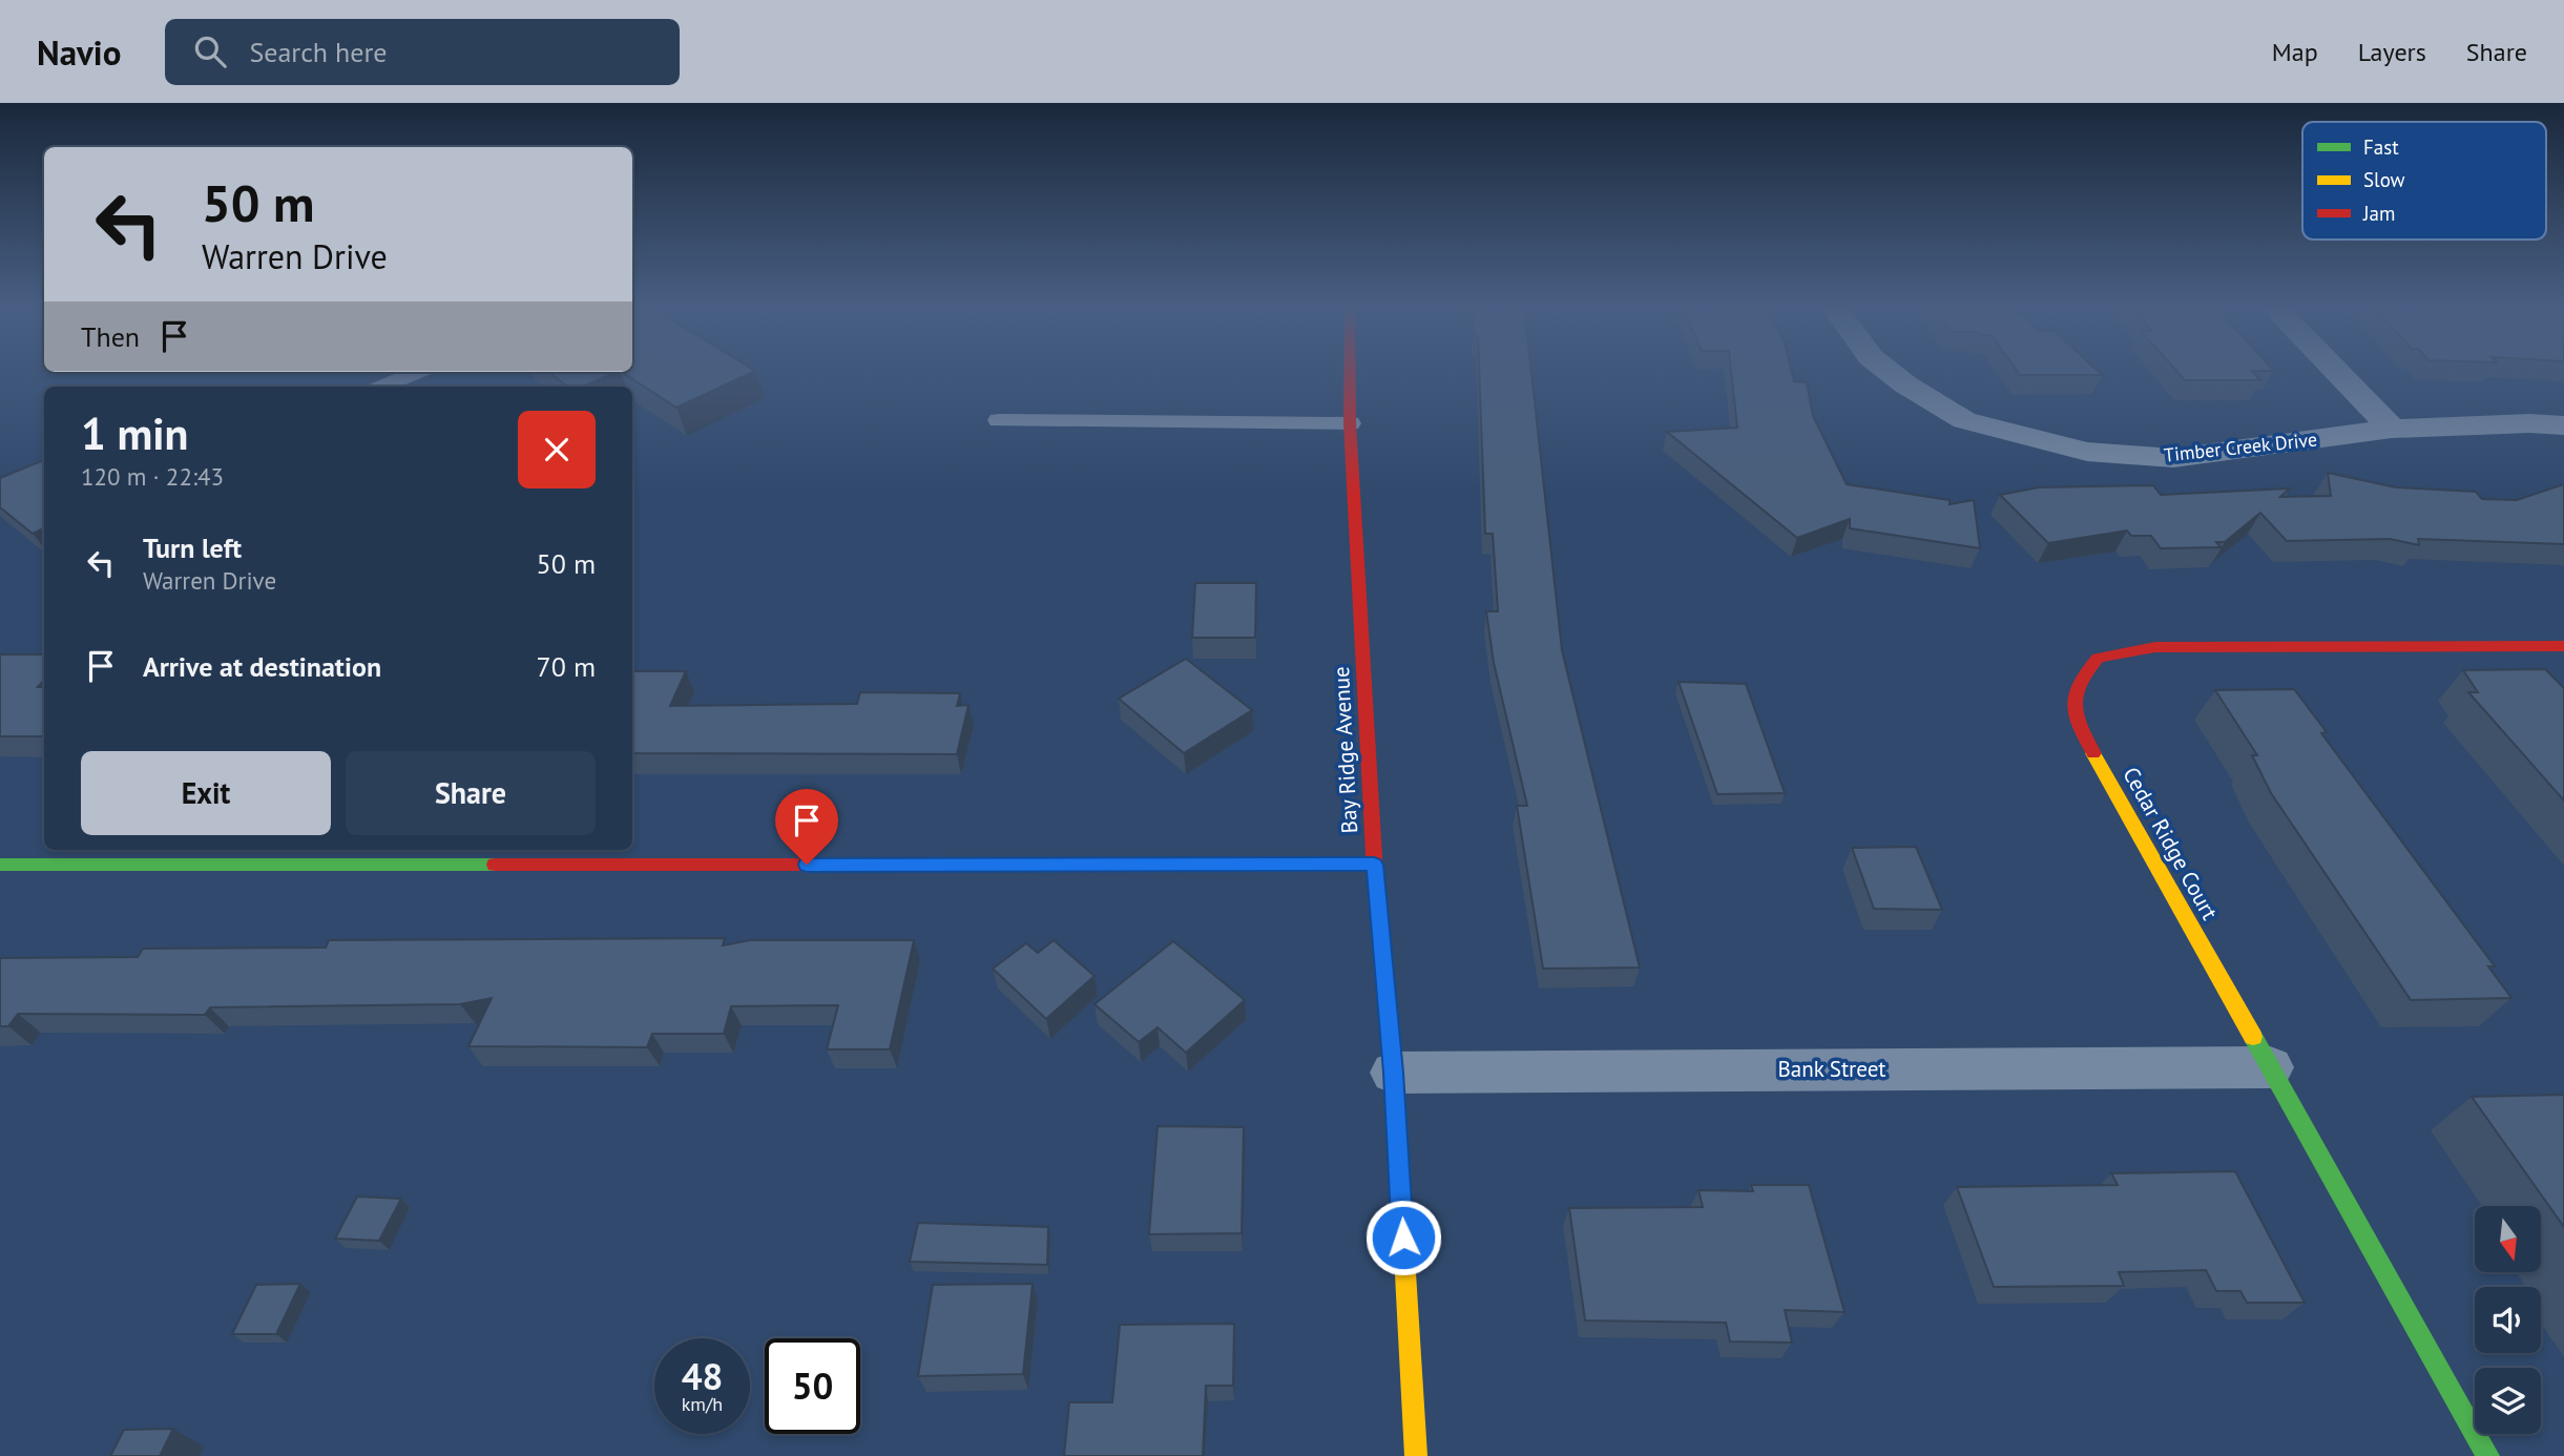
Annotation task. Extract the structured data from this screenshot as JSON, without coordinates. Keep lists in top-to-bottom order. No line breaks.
{"streets":{"street":["Timber Creek Drive","Bay Ridge Avenue","Cedar Ridge Court","Bank Street"]},"crossings":[["Bay Ridge Avenue","Bank Street"],["Cedar Ridge Court","Bank Street"]],"legend":["Fast","Slow","Jam"],"north":"bottom","page":{"header":"Navio","search":"Search here","nav":["Map","Layers","Share"],"turn":["50 m","Warren Drive"],"then":"Then","heading":["1 min","120 m · 22:43"],"list":[{"name":"Turn left","note":"Warren Drive","value":"50 m"},{"name":"Arrive at destination","value":"70 m"}],"buttons":["Exit","Share"],"speed":"48 km/h","limit":"50"}}
